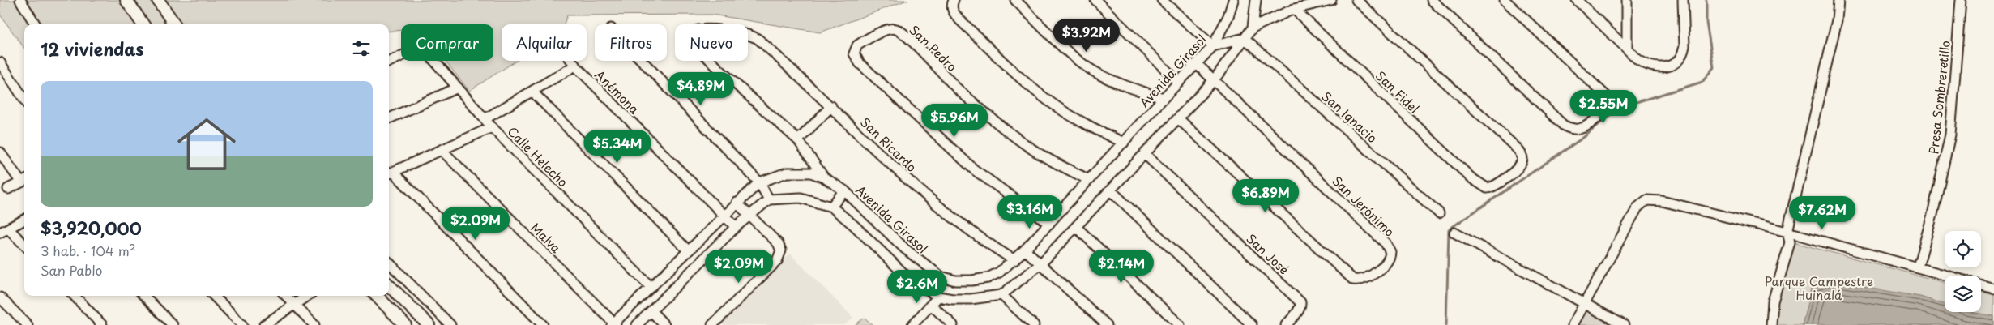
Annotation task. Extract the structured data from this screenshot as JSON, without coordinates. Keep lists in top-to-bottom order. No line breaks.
{"streets":{"street":["San Pedro","Avenida Girasol","Anémona","San Fidel","Presa Sombreretillo","San Ignacio","San Ricardo","Calle Helecho","San Jerónimo","Malva","San José"]},"crossings":[["San Pedro","Avenida Girasol"],["Avenida Girasol","Anémona"],["Avenida Girasol","San Ricardo"],["Avenida Girasol","Calle Helecho"],["Avenida Girasol","San Jerónimo"],["Avenida Girasol","Malva"]],"parks":["Parque Campestre Huinalá"],"page":{"price":["$3.92M","$4.89M","$2.55M","$5.96M","$5.34M","$6.89M","$3.16M","$7.62M","$2.09M","$2.09M","$2.14M","$2.6M"],"chip":["Comprar","Alquilar","Filtros","Nuevo"],"heading":"12 viviendas","list":[{"name":"$3,920,000","note":"3 hab. · 104 m² · San Pablo"}]}}
